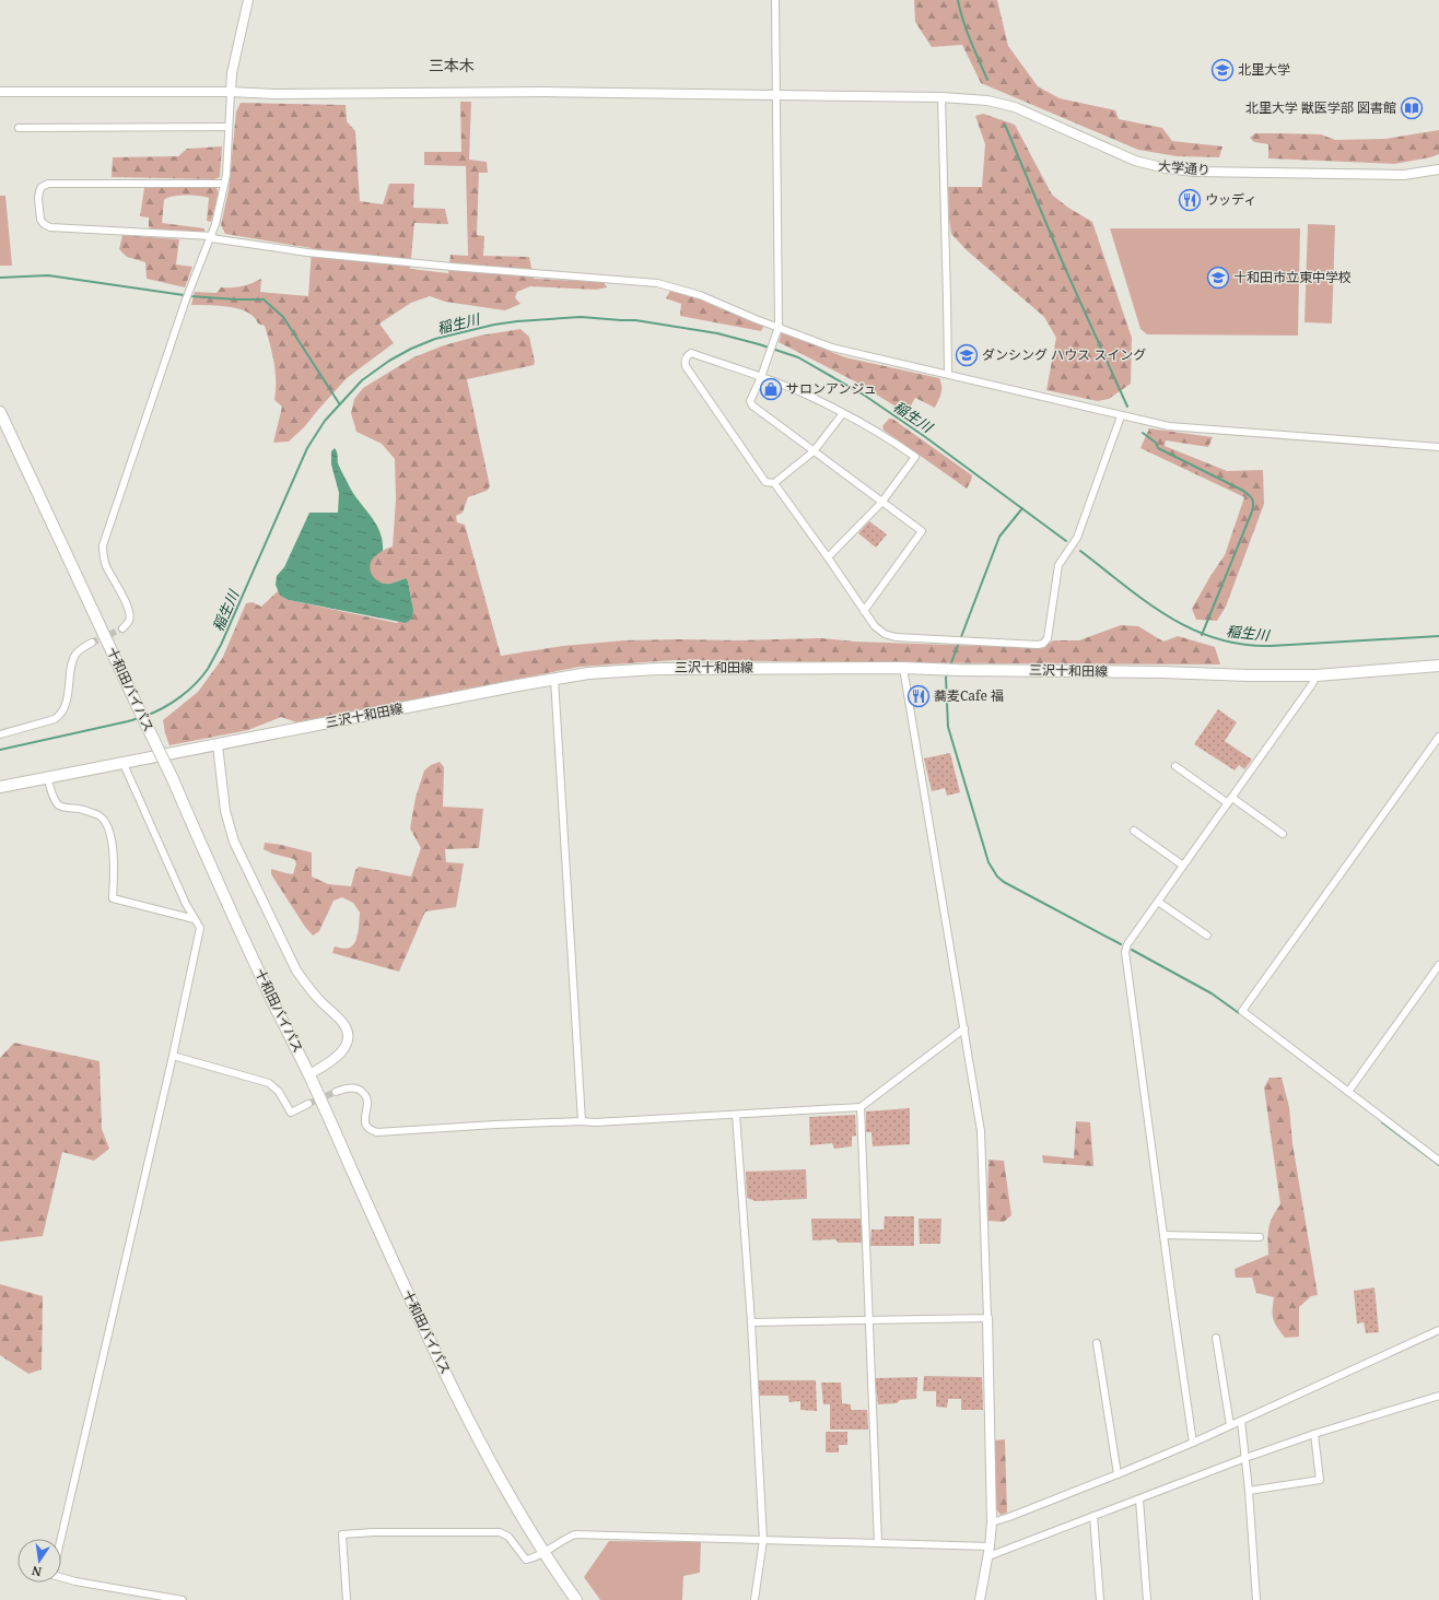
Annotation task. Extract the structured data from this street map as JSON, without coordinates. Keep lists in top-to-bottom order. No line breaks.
{"streets":{"main road":["三沢十和田線","十和田バイパス"],"street":["大学通り"]},"districts":["三本木"],"water":["稲生川"],"places":{"school or university":["北里大学","十和田市立東中学校","ダンシング ハウス スイング"],"library":["北里大学 獣医学部 図書館"],"restaurant":["ウッディ","蕎麦Cafe 福"],"shop":["サロンアンジュ"]},"north":"bottom"}
